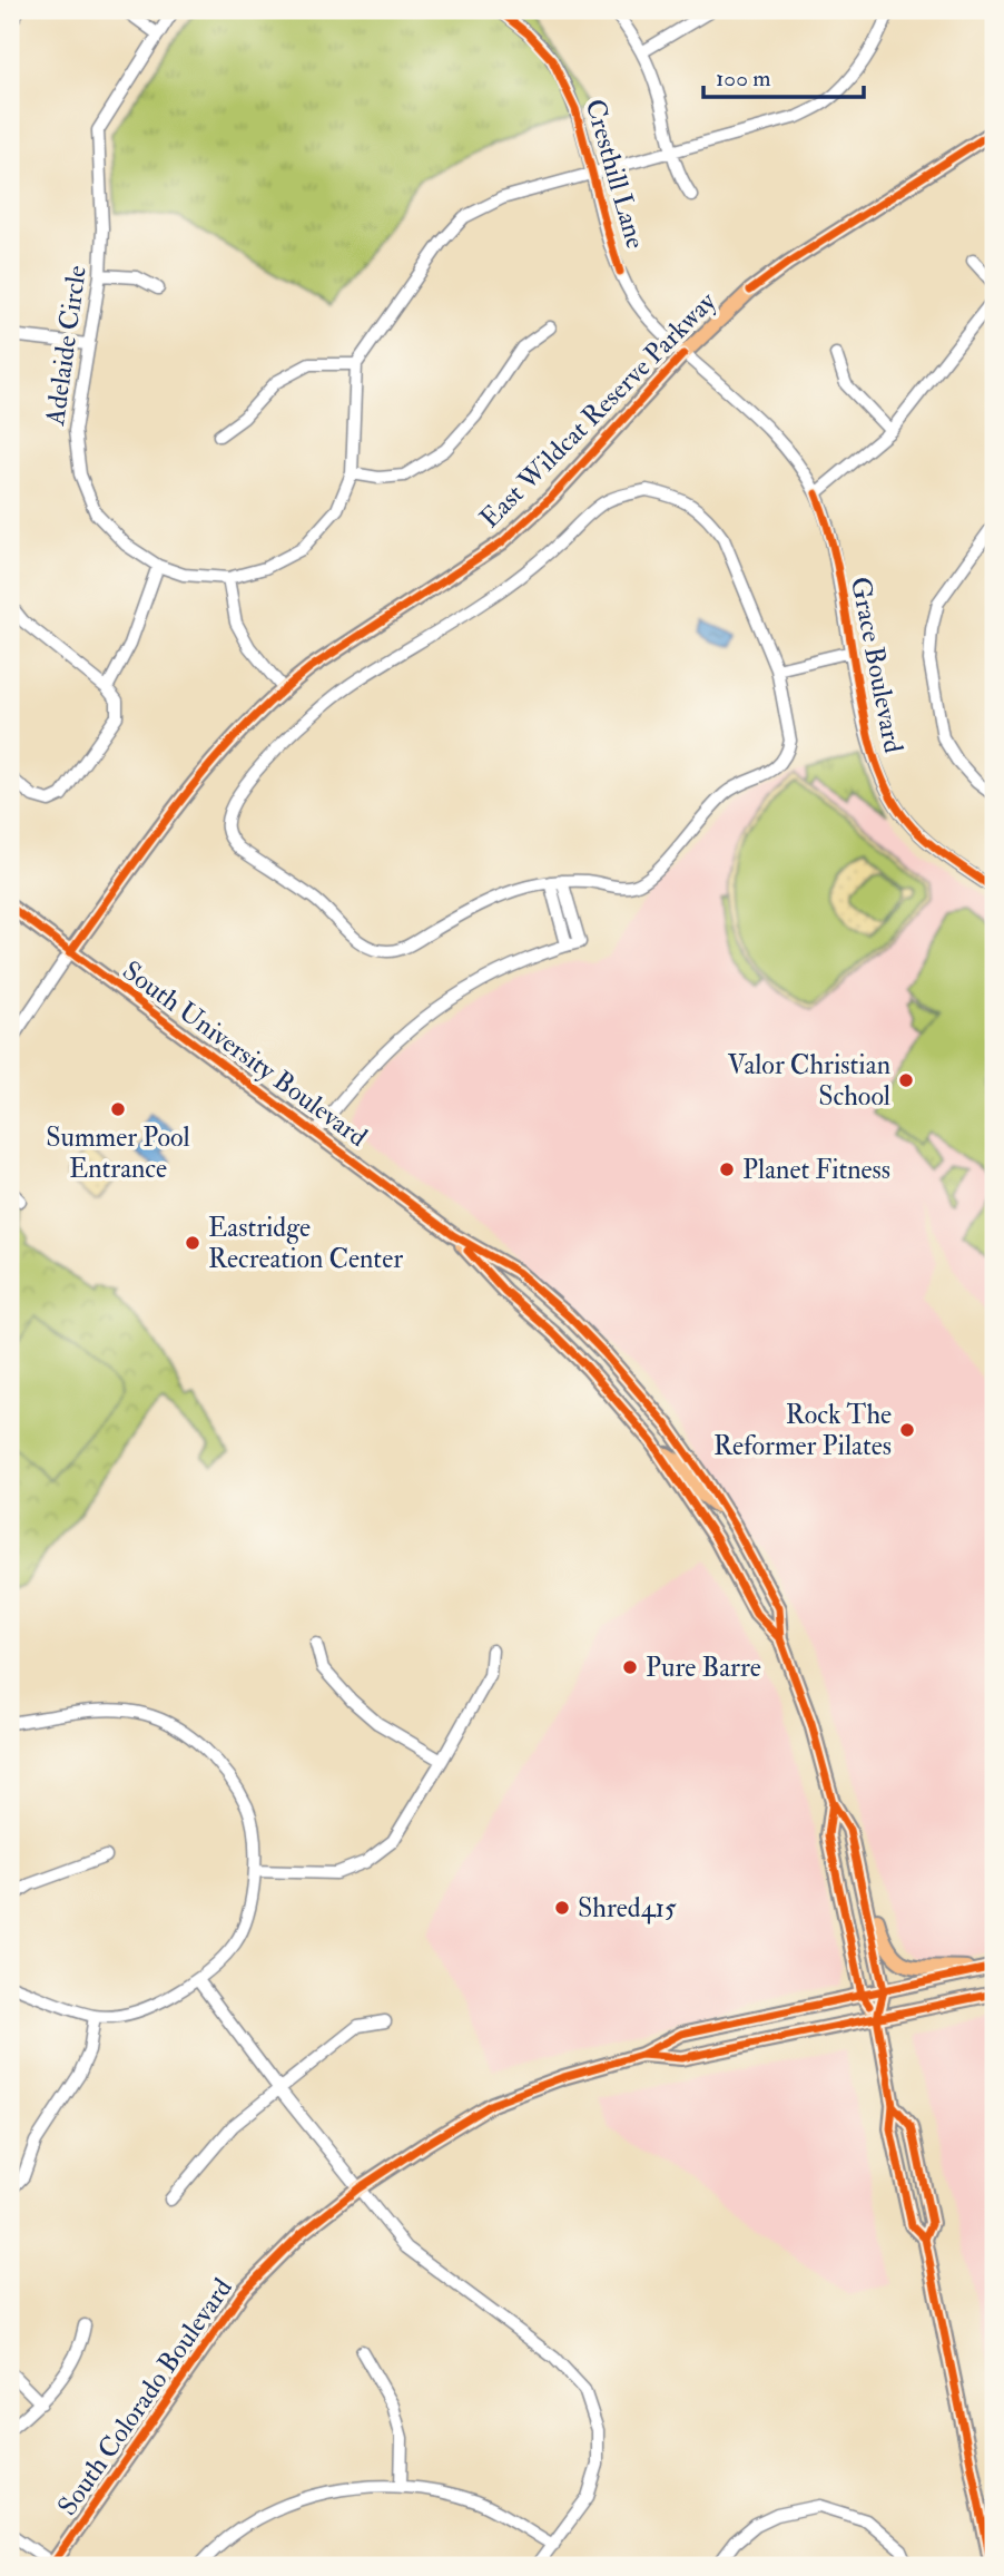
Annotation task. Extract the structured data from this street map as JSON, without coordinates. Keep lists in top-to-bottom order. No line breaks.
{"streets":{"main road":["East Wildcat Reserve Parkway","South University Boulevard","South Colorado Boulevard"],"street":["Cresthill Lane","Adelaide Circle","Grace Boulevard"]},"crossings":[["Cresthill Lane","East Wildcat Reserve Parkway"],["Cresthill Lane","Grace Boulevard"],["East Wildcat Reserve Parkway","Grace Boulevard"],["East Wildcat Reserve Parkway","South University Boulevard"],["South University Boulevard","South Colorado Boulevard"]],"places":["Valor Christian School","Summer Pool Entrance","Planet Fitness","Eastridge Recreation Center","Rock The Reformer Pilates","Pure Barre","Shred415"],"scale_bar":"100 m"}
